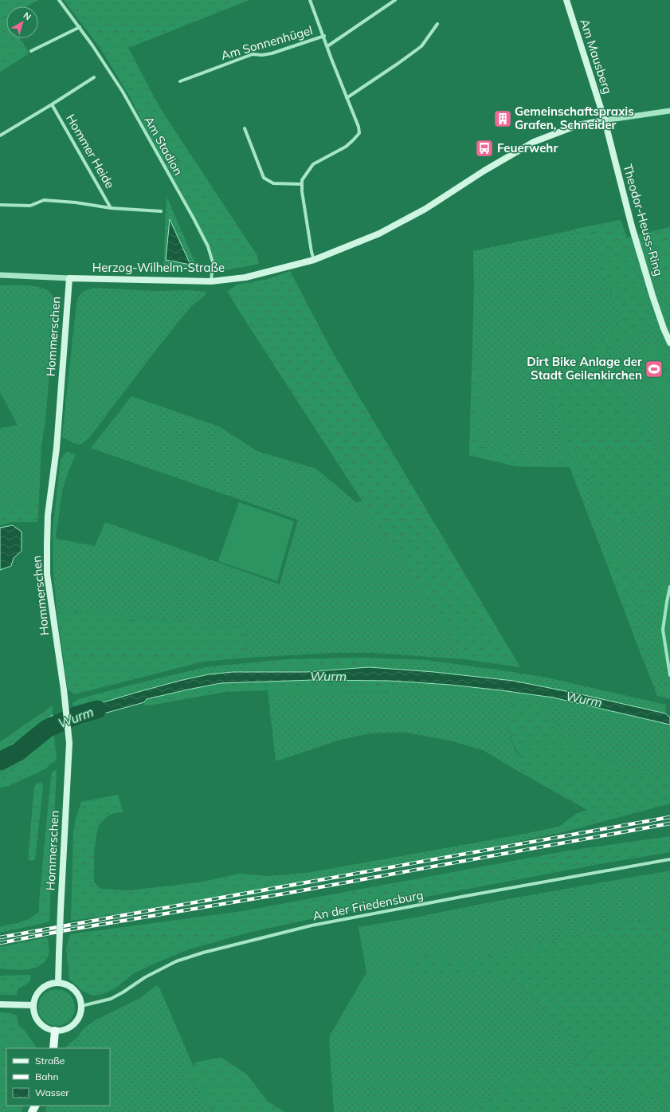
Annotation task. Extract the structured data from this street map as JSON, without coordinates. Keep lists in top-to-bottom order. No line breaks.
{"streets":{"main road":["Am Mausberg","Theodor-Heuss-Ring","Herzog-Wilhelm-Straße","Hommerschen"],"street":["Am Sonnenhügel","Am Stadion","Hommer Heide","An der Friedensburg"]},"crossings":[["Am Mausberg","Theodor-Heuss-Ring"],["Am Mausberg","Herzog-Wilhelm-Straße"],["Am Stadion","Herzog-Wilhelm-Straße"],["Theodor-Heuss-Ring","Herzog-Wilhelm-Straße"],["Herzog-Wilhelm-Straße","Hommerschen"],["Hommerschen","An der Friedensburg"]],"water":["Wurm"],"places":{"building":["Gemeinschaftspraxis Grafen, Schneider"],"bus stop":["Feuerwehr"],"sports":["Dirt Bike Anlage der Stadt Geilenkirchen"]},"legend":["Straße","Bahn","Wasser"],"north":"top right"}
